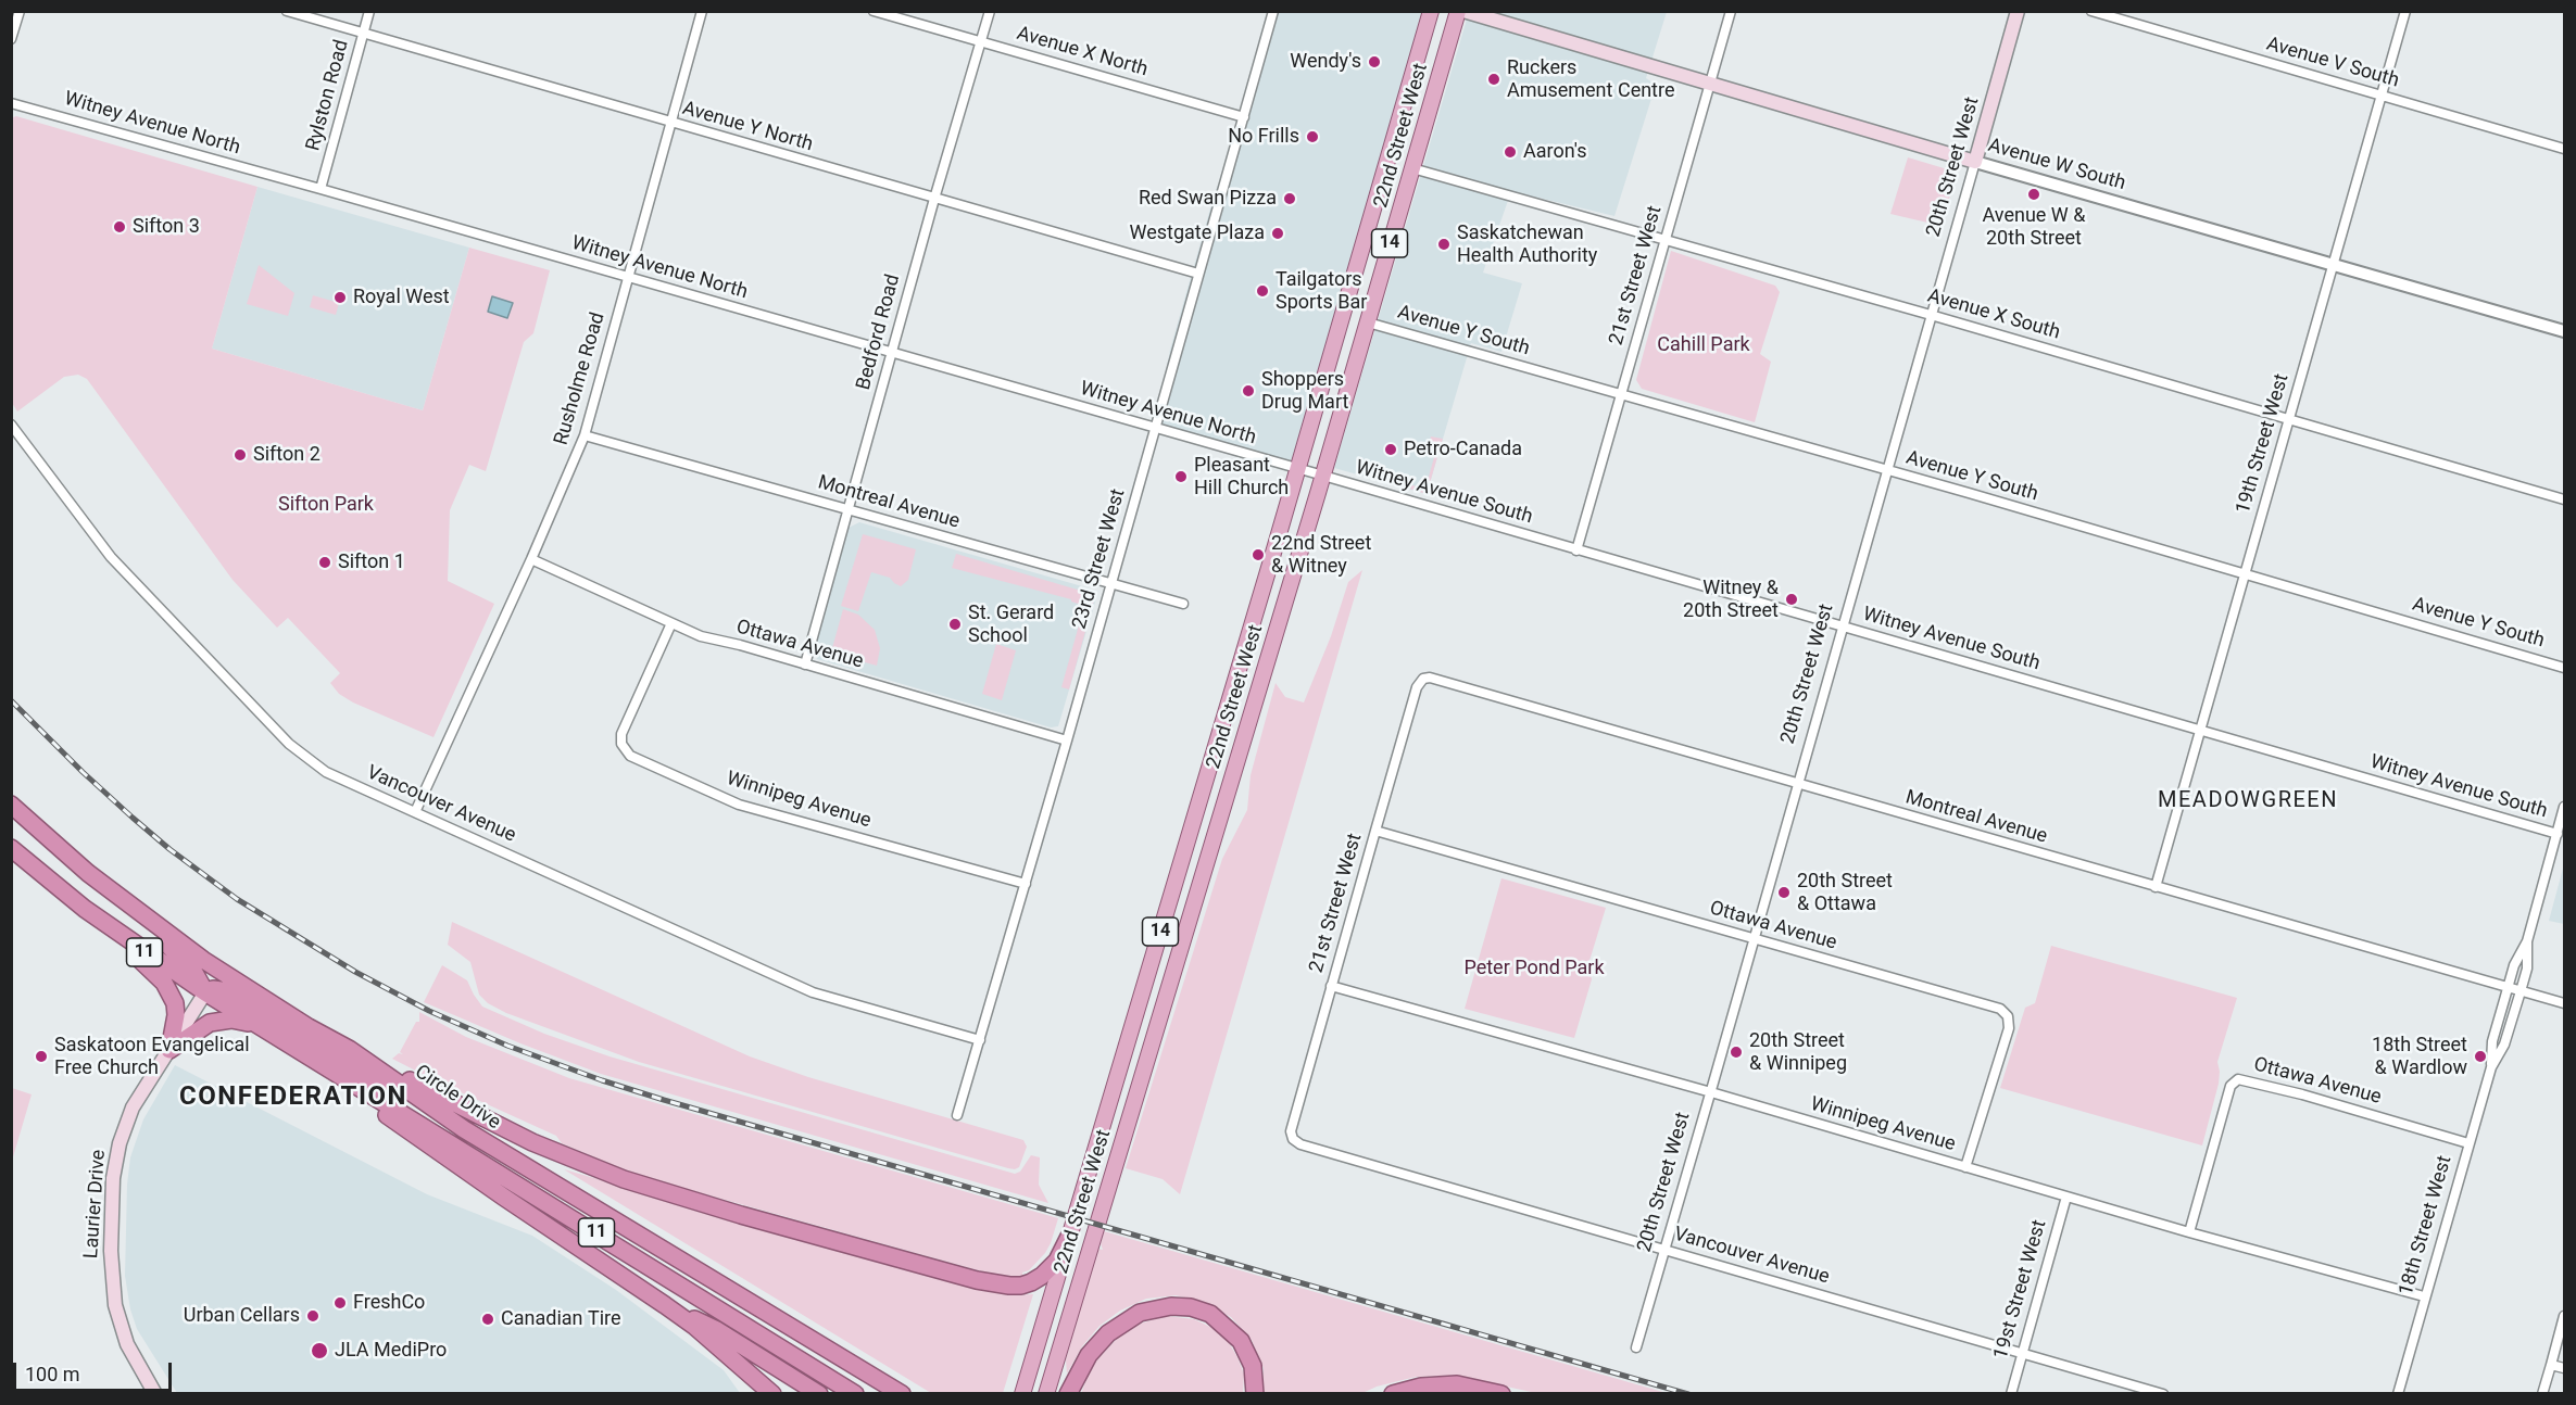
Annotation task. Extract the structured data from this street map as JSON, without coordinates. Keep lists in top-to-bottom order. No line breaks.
{"streets":{"highway":["11","Circle Drive"],"main road":["22nd Street West","Avenue W South","20th Street West","14","Laurier Drive"],"street":["Avenue X North","Avenue V South","Rylston Road","Witney Avenue North","Avenue Y North","21st Street West","Avenue X South","Avenue Y South","Bedford Road","Rusholme Road","19th Street West","Witney Avenue South","Montreal Avenue","23rd Street West","Ottawa Avenue","Winnipeg Avenue","Vancouver Avenue","18th Street West","19st Street West"]},"crossings":[["Avenue X North","Bedford Road"],["Avenue X North","23rd Street West"],["Avenue V South","19th Street West"],["Rylston Road","Witney Avenue North"],["Rylston Road","Avenue Y North"],["Witney Avenue North","22nd Street West"],["Witney Avenue North","Bedford Road"],["Witney Avenue North","Rusholme Road"],["Witney Avenue North","Witney Avenue South"],["Witney Avenue North","23rd Street West"],["Avenue Y North","Bedford Road"],["Avenue Y North","Rusholme Road"],["Avenue Y North","23rd Street West"],["22nd Street West","Avenue X South"],["22nd Street West","Avenue Y South"],["22nd Street West","Witney Avenue South"],["Avenue W South","20th Street West"],["Avenue W South","21st Street West"],["Avenue W South","19th Street West"],["20th Street West","Avenue X South"],["20th Street West","Avenue Y South"],["20th Street West","Witney Avenue South"],["20th Street West","Montreal Avenue"],["20th Street West","Ottawa Avenue"],["20th Street West","Winnipeg Avenue"],["20th Street West","Vancouver Avenue"],["21st Street West","Avenue X South"],["21st Street West","Avenue Y South"],["21st Street West","Witney Avenue South"],["21st Street West","Montreal Avenue"],["21st Street West","Ottawa Avenue"],["21st Street West","Winnipeg Avenue"],["21st Street West","Vancouver Avenue"],["Avenue X South","19th Street West"],["Avenue Y South","19th Street West"],["Bedford Road","Montreal Avenue"],["Bedford Road","Ottawa Avenue"],["Rusholme Road","Montreal Avenue"],["Rusholme Road","Ottawa Avenue"],["Rusholme Road","Vancouver Avenue"],["19th Street West","Witney Avenue South"],["19th Street West","Montreal Avenue"],["Montreal Avenue","23rd Street West"],["23rd Street West","Ottawa Avenue"],["23rd Street West","Winnipeg Avenue"],["23rd Street West","Vancouver Avenue"],["Ottawa Avenue","Winnipeg Avenue"],["Ottawa Avenue","18th Street West"],["Winnipeg Avenue","18th Street West"],["Winnipeg Avenue","19st Street West"],["Vancouver Avenue","19st Street West"],["Circle Drive","Laurier Drive"]],"districts":["MEADOWGREEN","CONFEDERATION"],"parks":["Cahill Park","Sifton Park","Peter Pond Park"],"places":["Wendy's","Ruckers Amusement Centre","No Frills","Aaron's","Avenue W & 20th Street","Red Swan Pizza","Sifton 3","Westgate Plaza","Saskatchewan Health Authority","Tailgators Sports Bar","Royal West","Shoppers Drug Mart","Petro-Canada","Sifton 2","Pleasant Hill Church","22nd Street & Witney","Sifton 1","Witney & 20th Street","St. Gerard School","20th Street & Ottawa","20th Street & Winnipeg","Saskatoon Evangelical Free Church","18th Street & Wardlow","FreshCo","Urban Cellars","Canadian Tire","JLA MediPro"],"scale_bar":"100 m"}
